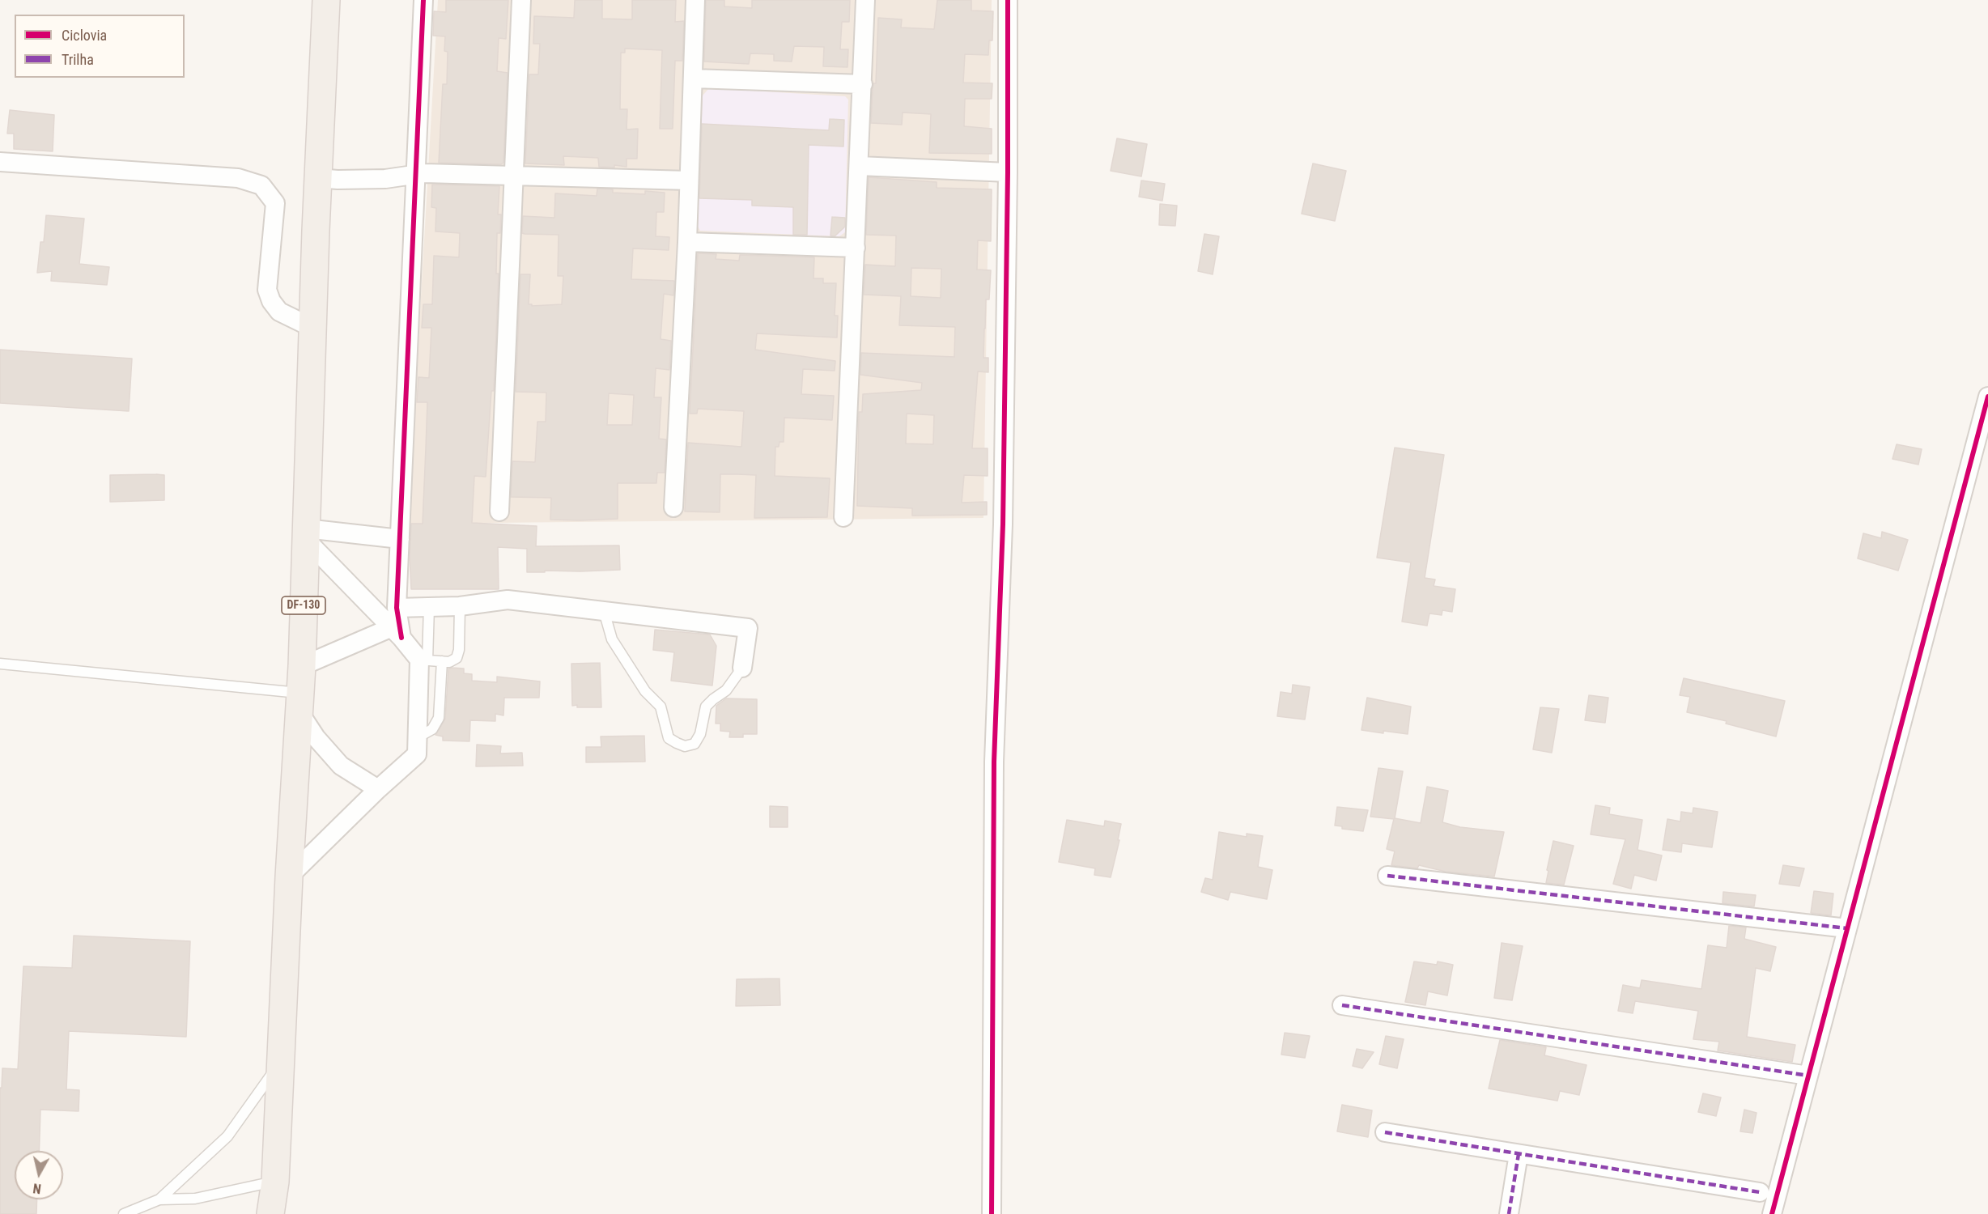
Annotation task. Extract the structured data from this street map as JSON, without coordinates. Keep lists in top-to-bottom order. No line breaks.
{"streets":{"main road":["DF-130"]},"legend":["Ciclovia","Trilha"],"north":"bottom"}
